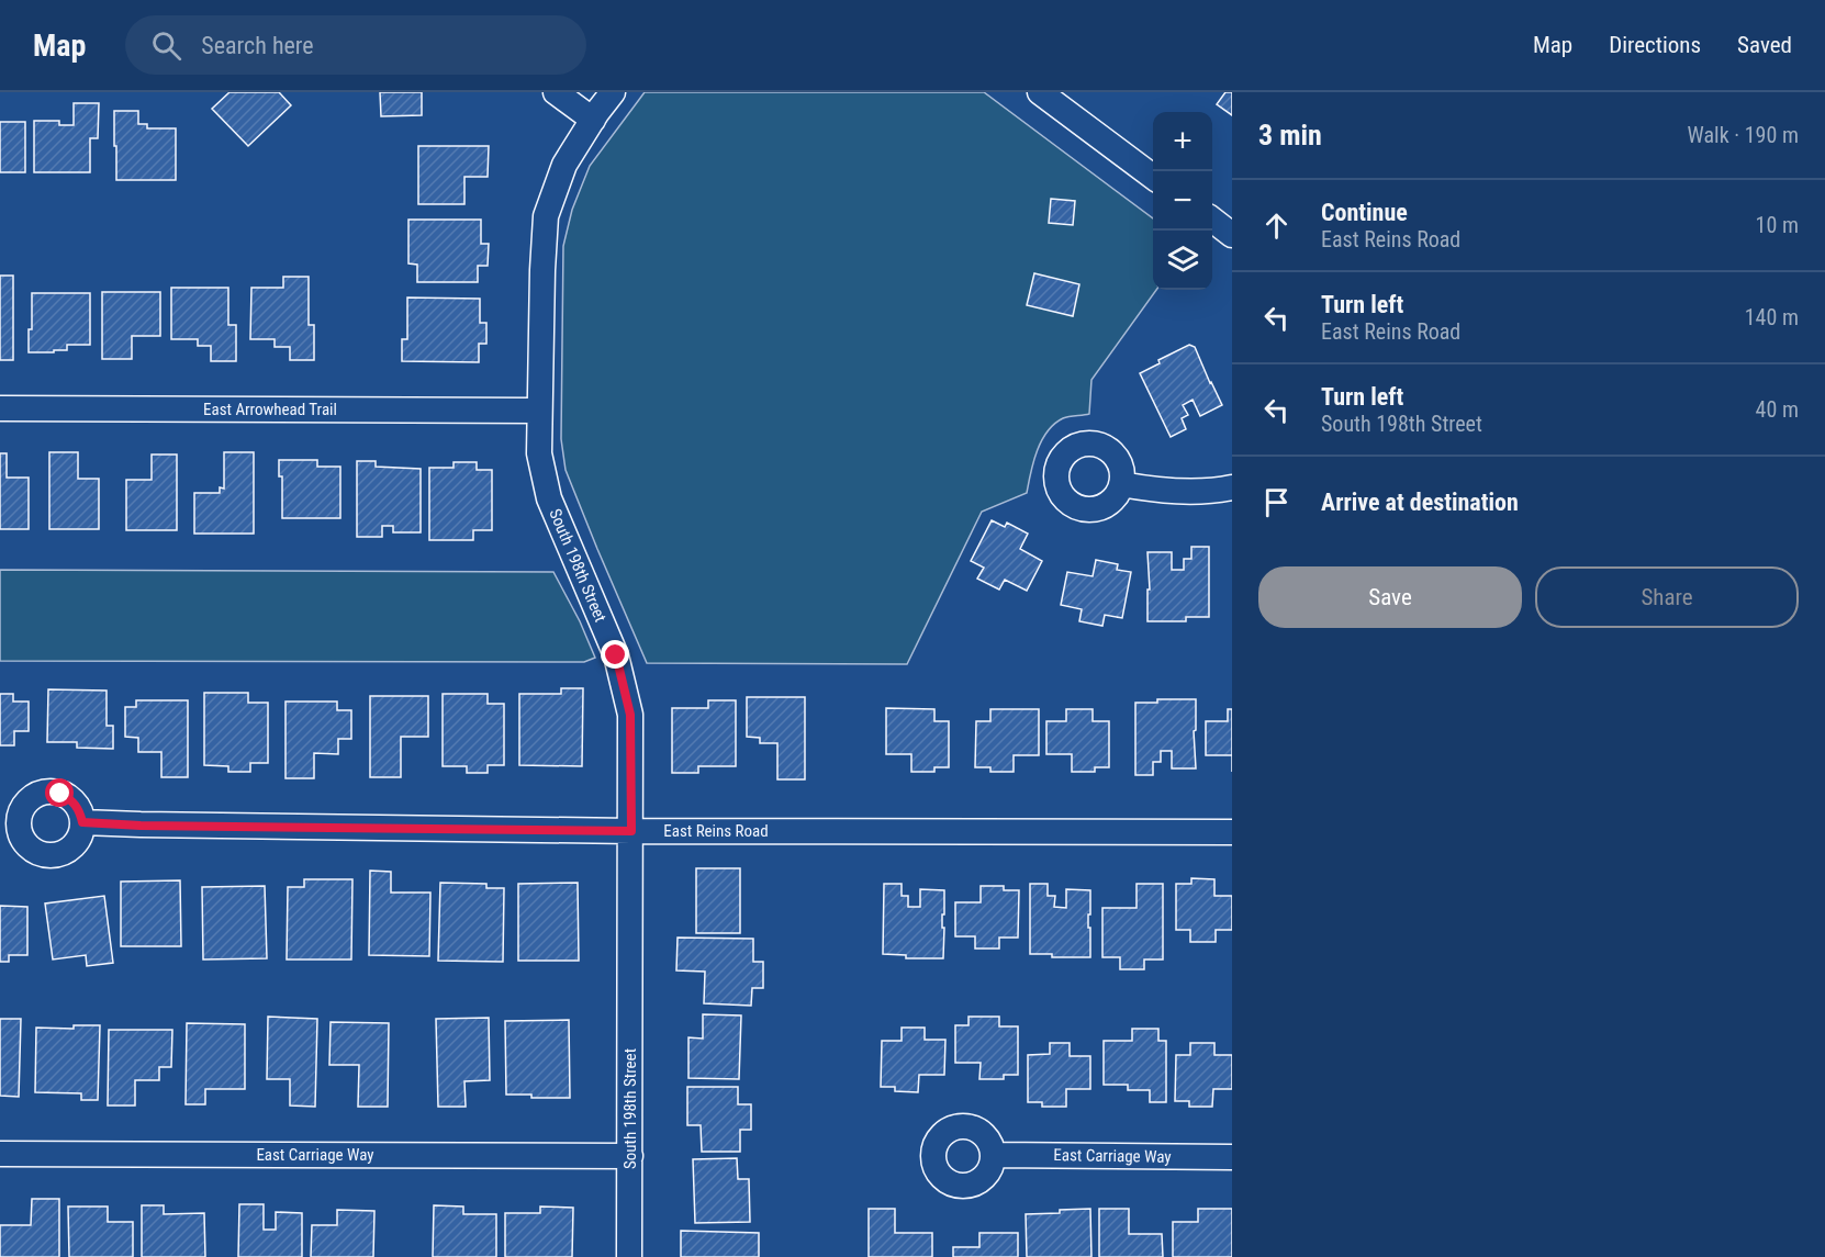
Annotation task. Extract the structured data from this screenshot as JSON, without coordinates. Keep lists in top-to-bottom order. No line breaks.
{"streets":{"street":["East Arrowhead Trail","South 198th Street","East Reins Road","East Carriage Way"]},"crossings":[["East Arrowhead Trail","South 198th Street"],["South 198th Street","East Reins Road"],["South 198th Street","East Carriage Way"]],"page":{"header":"Map","search":"Search here","nav":["Map","Directions","Saved"],"heading":["3 min","Walk · 190 m"],"map_buttons":["+","−"],"list":[["Continue","East Reins Road","10 m"],["Turn left","East Reins Road","140 m"],["Turn left","South 198th Street","40 m"],"Arrive at destination"],"buttons":["Save","Share"]}}
